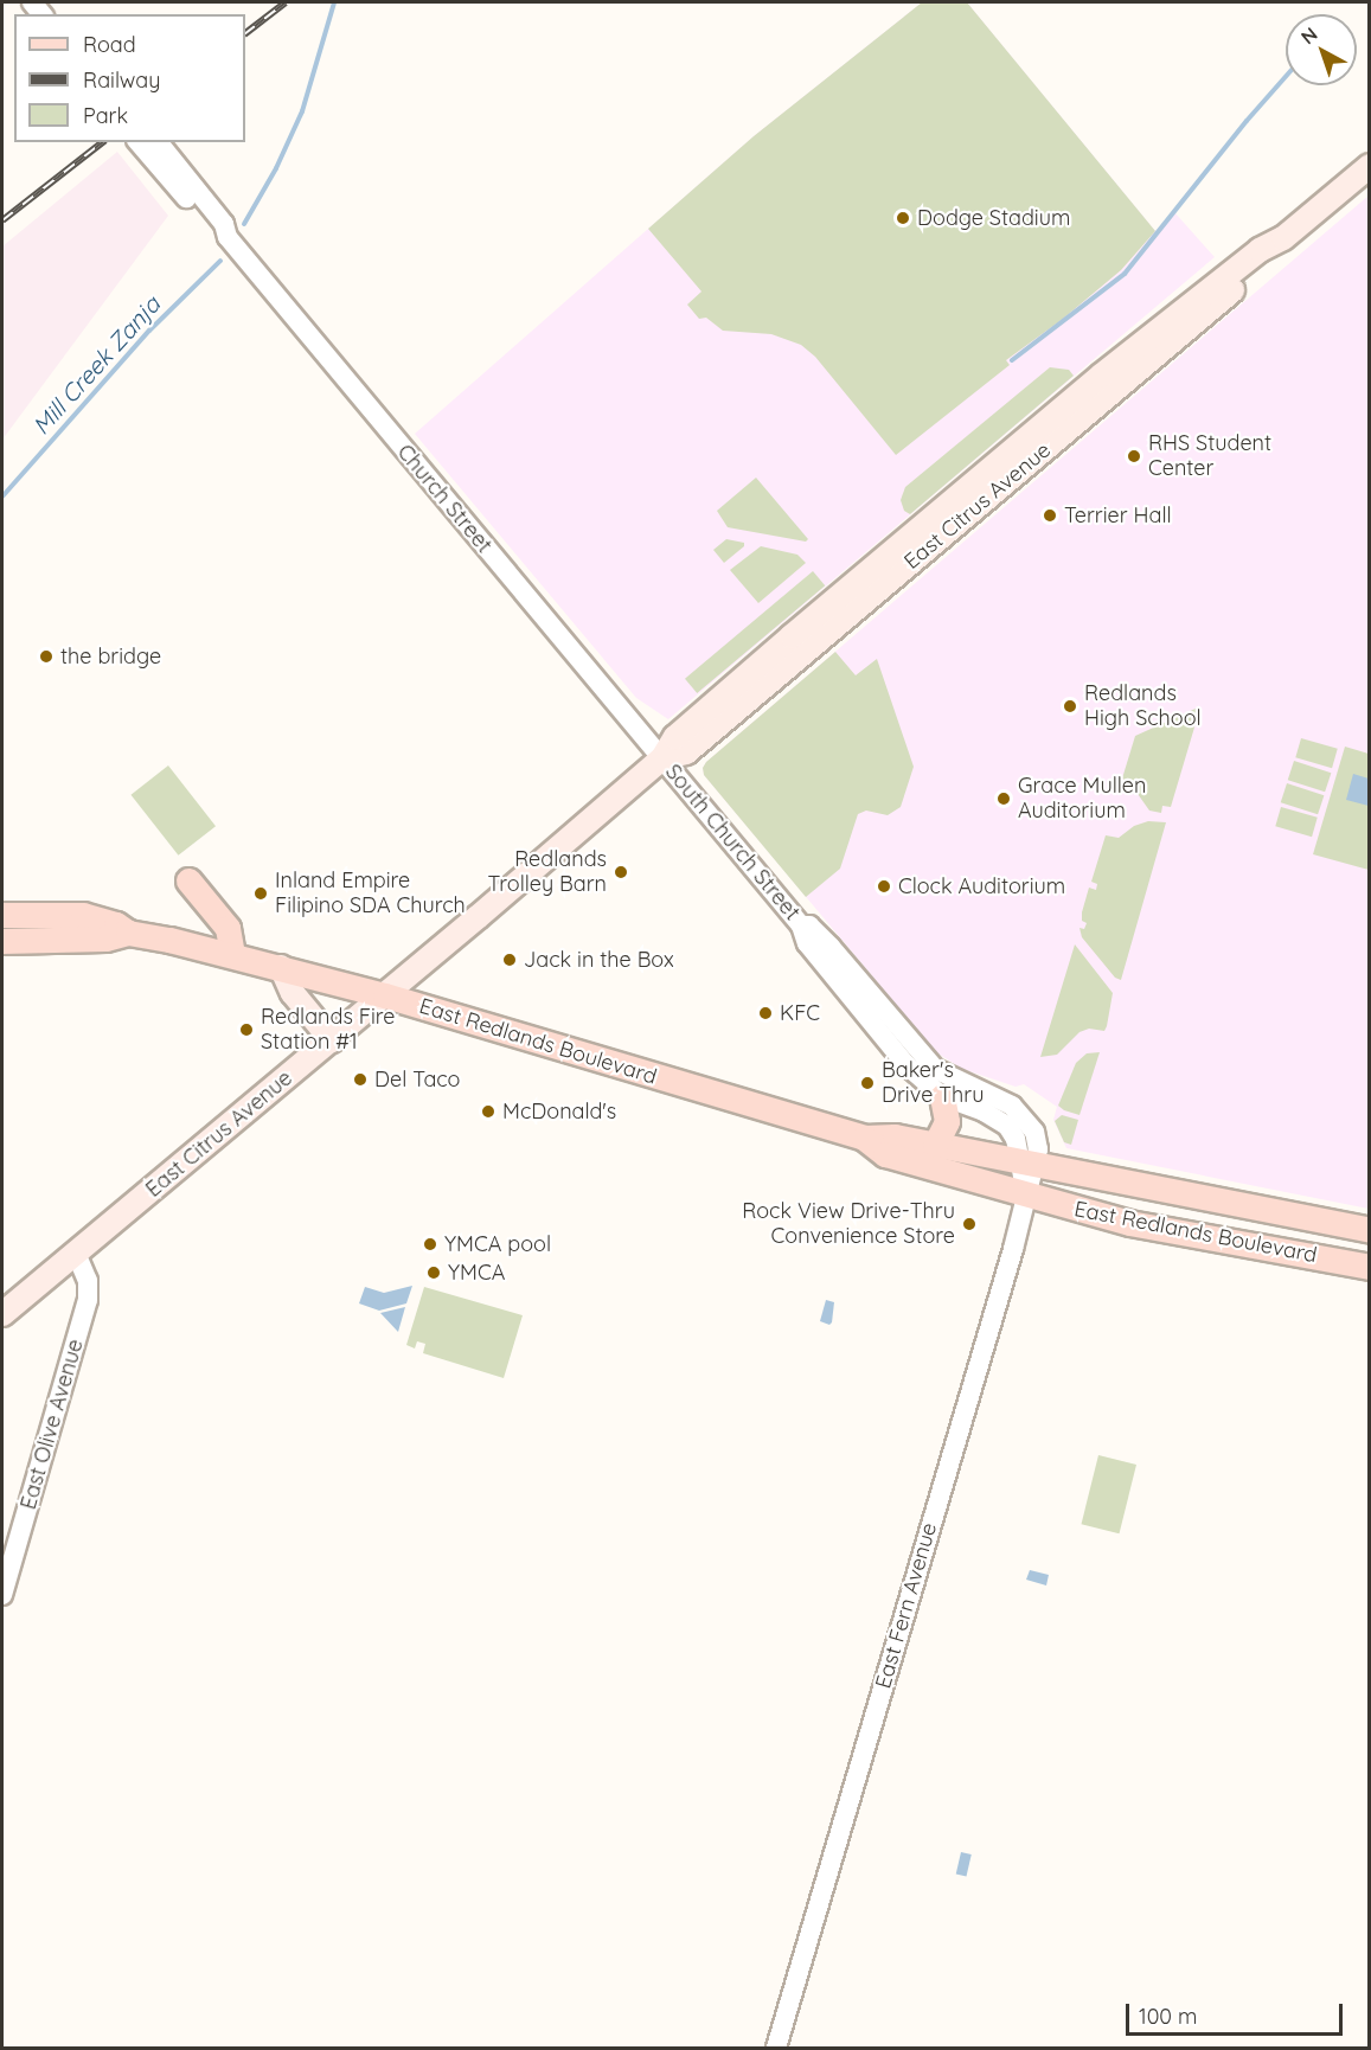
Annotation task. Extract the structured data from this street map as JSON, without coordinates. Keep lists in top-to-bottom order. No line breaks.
{"streets":{"main road":["East Citrus Avenue","East Redlands Boulevard"],"street":["Church Street","South Church Street","East Olive Avenue","East Fern Avenue"]},"crossings":[["Church Street","East Citrus Avenue"],["Church Street","South Church Street"],["East Citrus Avenue","South Church Street"],["East Citrus Avenue","East Redlands Boulevard"],["East Citrus Avenue","East Olive Avenue"],["South Church Street","East Redlands Boulevard"],["South Church Street","East Fern Avenue"],["East Redlands Boulevard","East Fern Avenue"]],"water":["Mill Creek Zanja"],"places":["Dodge Stadium","RHS Student Center","Terrier Hall","the bridge","Redlands High School","Grace Mullen Auditorium","Redlands Trolley Barn","Clock Auditorium","Inland Empire Filipino SDA Church","Jack in the Box","KFC","Redlands Fire Station #1","Del Taco","Baker's Drive Thru","McDonald's","Rock View Drive-Thru Convenience Store","YMCA pool","YMCA"],"legend":["Road","Railway","Park"],"scale_bar":"100 m","north":"top left"}
